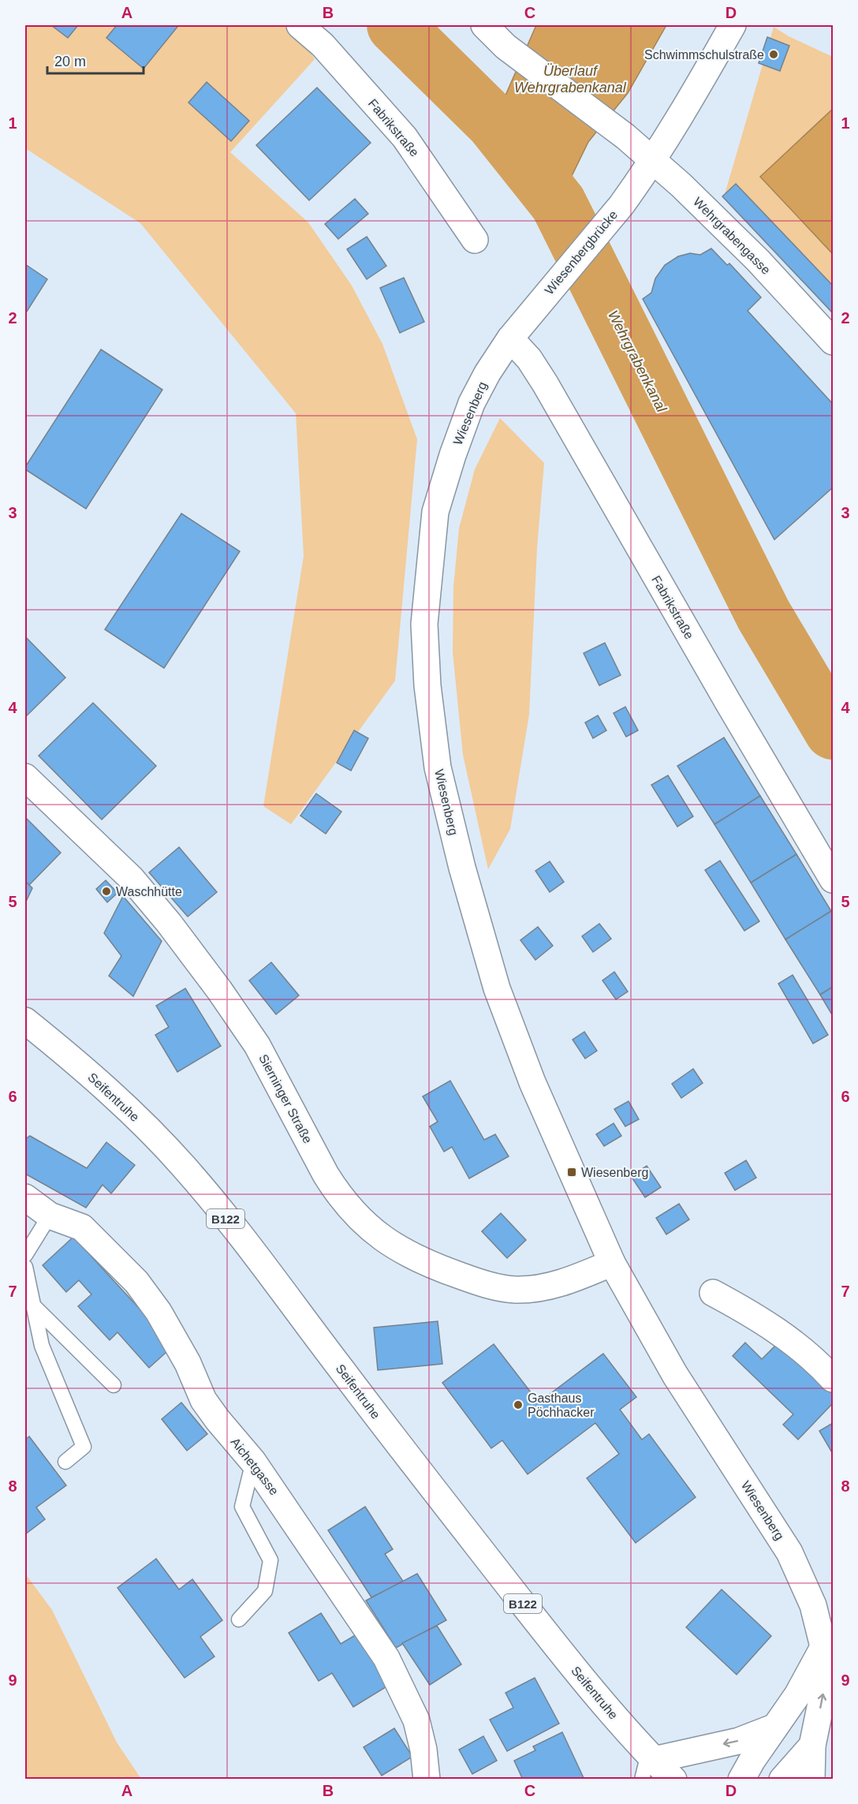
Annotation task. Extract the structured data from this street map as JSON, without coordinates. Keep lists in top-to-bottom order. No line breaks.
{"streets":{"main road":["Fabrikstraße","Wehrgrabengasse","Wiesenbergbrücke","Wiesenberg","Seifentruhe","Sierninger Straße","B122","Aichetgasse"]},"crossings":[["Fabrikstraße","Wiesenberg"],["Wehrgrabengasse","Wiesenbergbrücke"],["Wiesenbergbrücke","Wiesenberg"],["Wiesenberg","Sierninger Straße"]],"water":["Überlauf Wehrgrabenkanal","Wehrgrabenkanal"],"places":{"other":["Schwimmschulstraße","Waschhütte","Gasthaus Pöchhacker"],"transit":["Wiesenberg"]},"scale_bar":"20 m","grid":{"columns":["A","B","C","D"],"rows":["1","2","3","4","5","6","7","8","9"]}}
